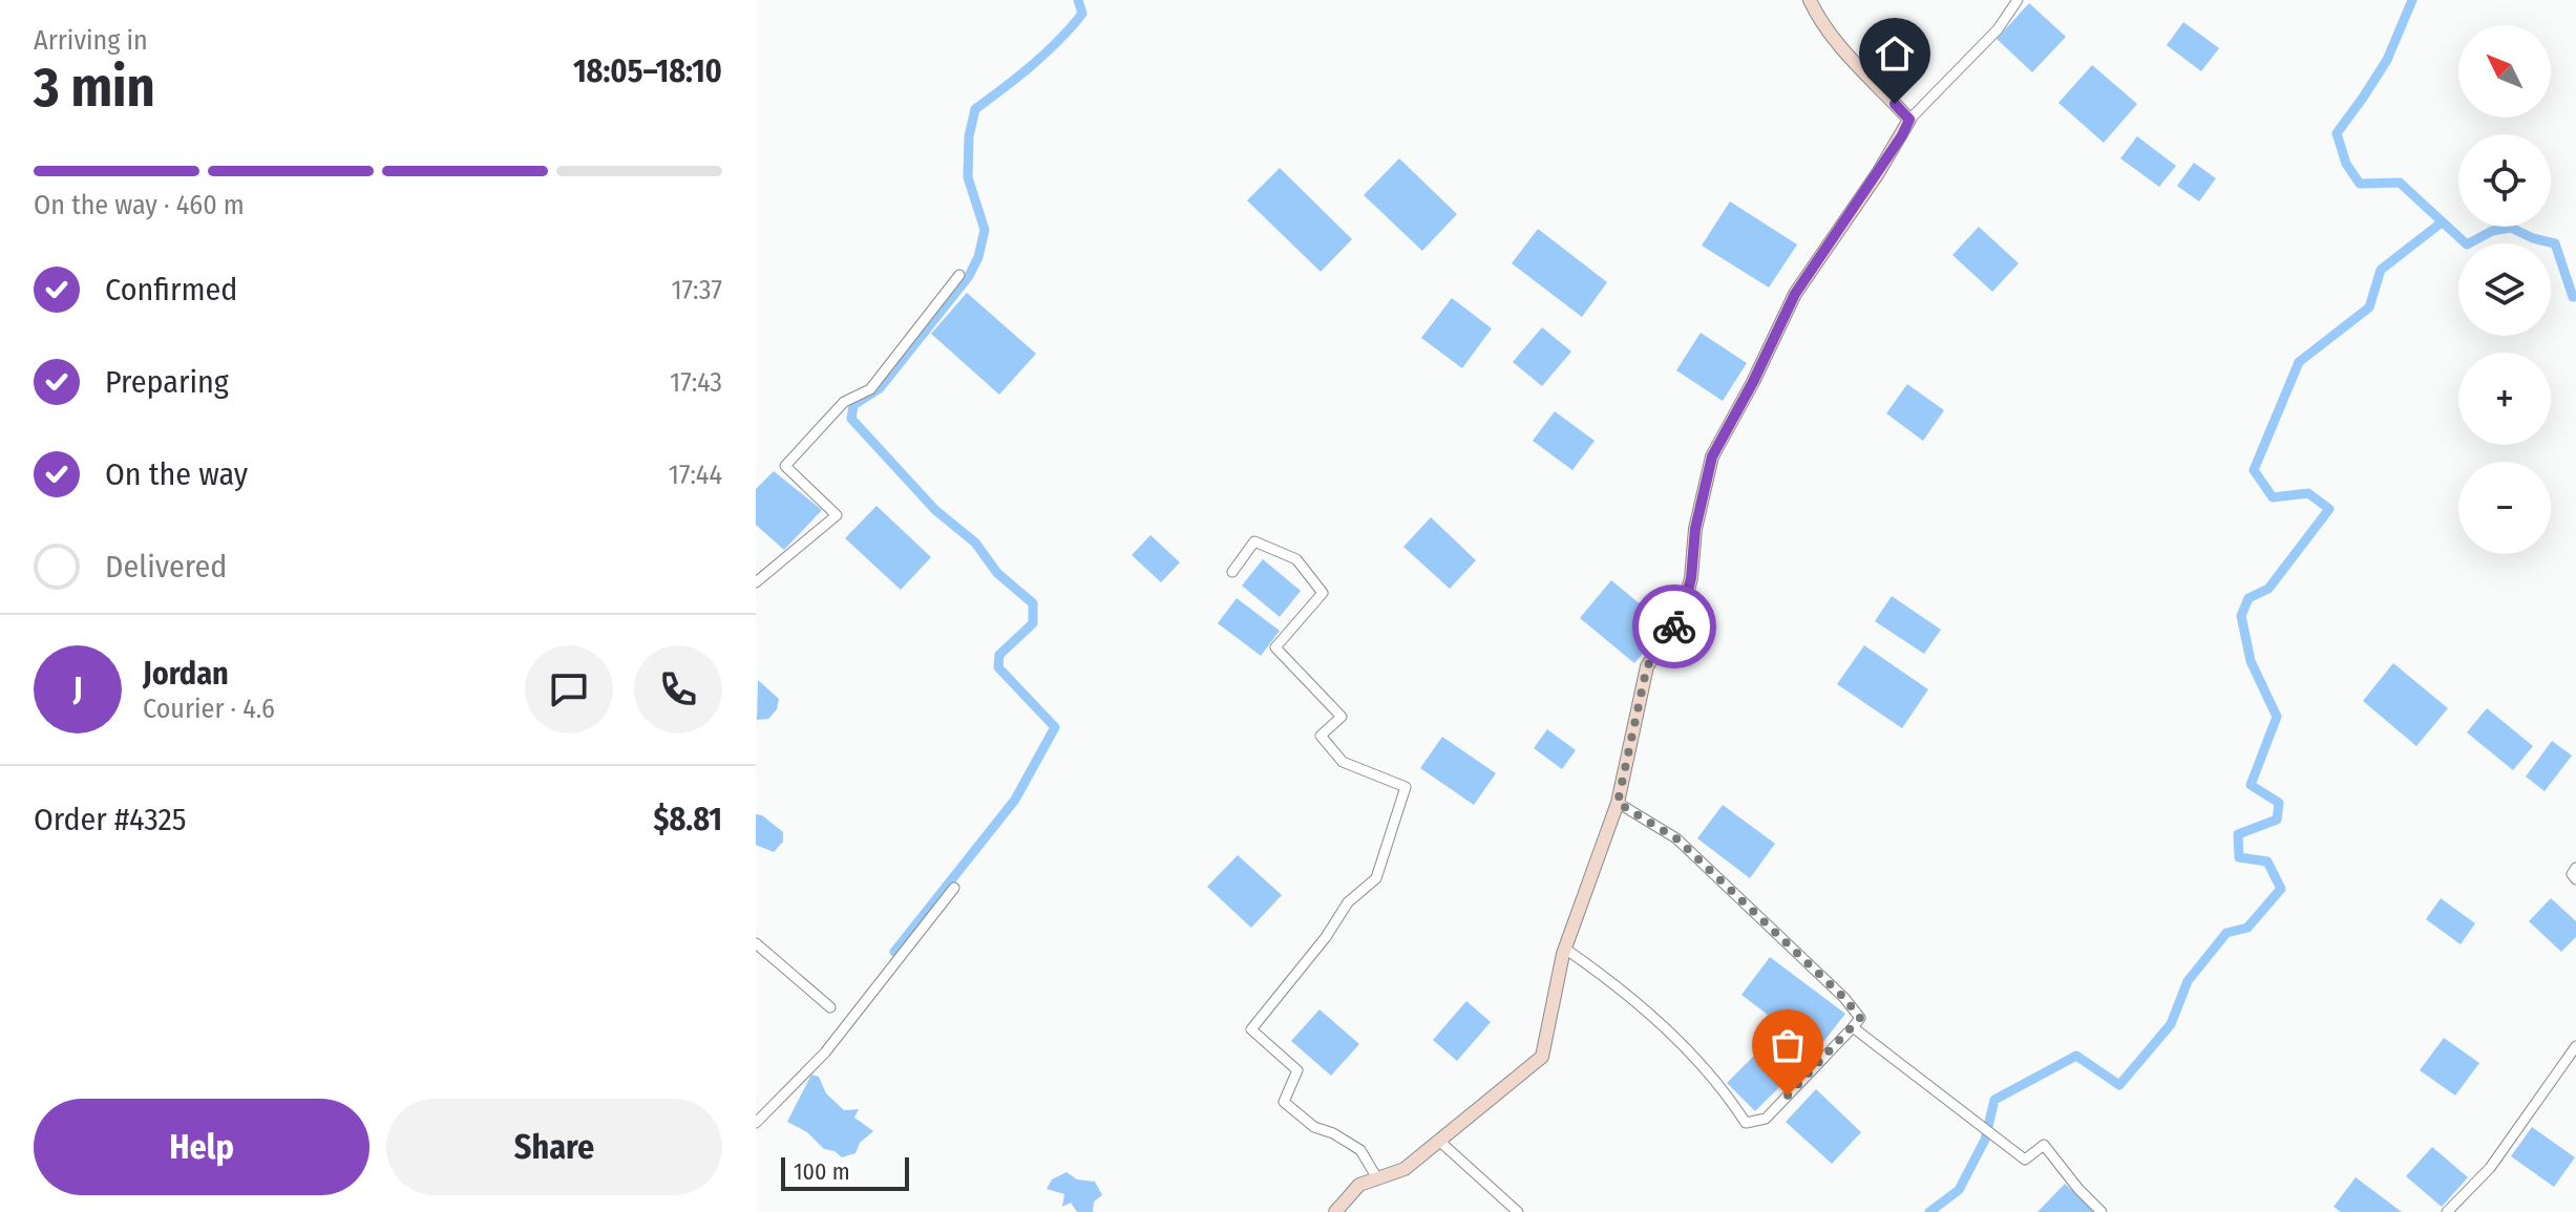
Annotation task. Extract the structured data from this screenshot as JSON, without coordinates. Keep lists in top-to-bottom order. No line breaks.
{"scale_bar":"100 m","north":"top left","page":{"heading":["3 min","Arriving in","18:05–18:10"],"panel":["Jordan","Courier · 4.6","Order #4325","$8.81"],"map_buttons":["+","−"],"bar":"On the way · 460 m","list":[["Confirmed","17:37"],["Preparing","17:43"],["On the way","17:44"],"Delivered"],"round":"J","buttons":["Help","Share"],"scale":"100 m"}}
